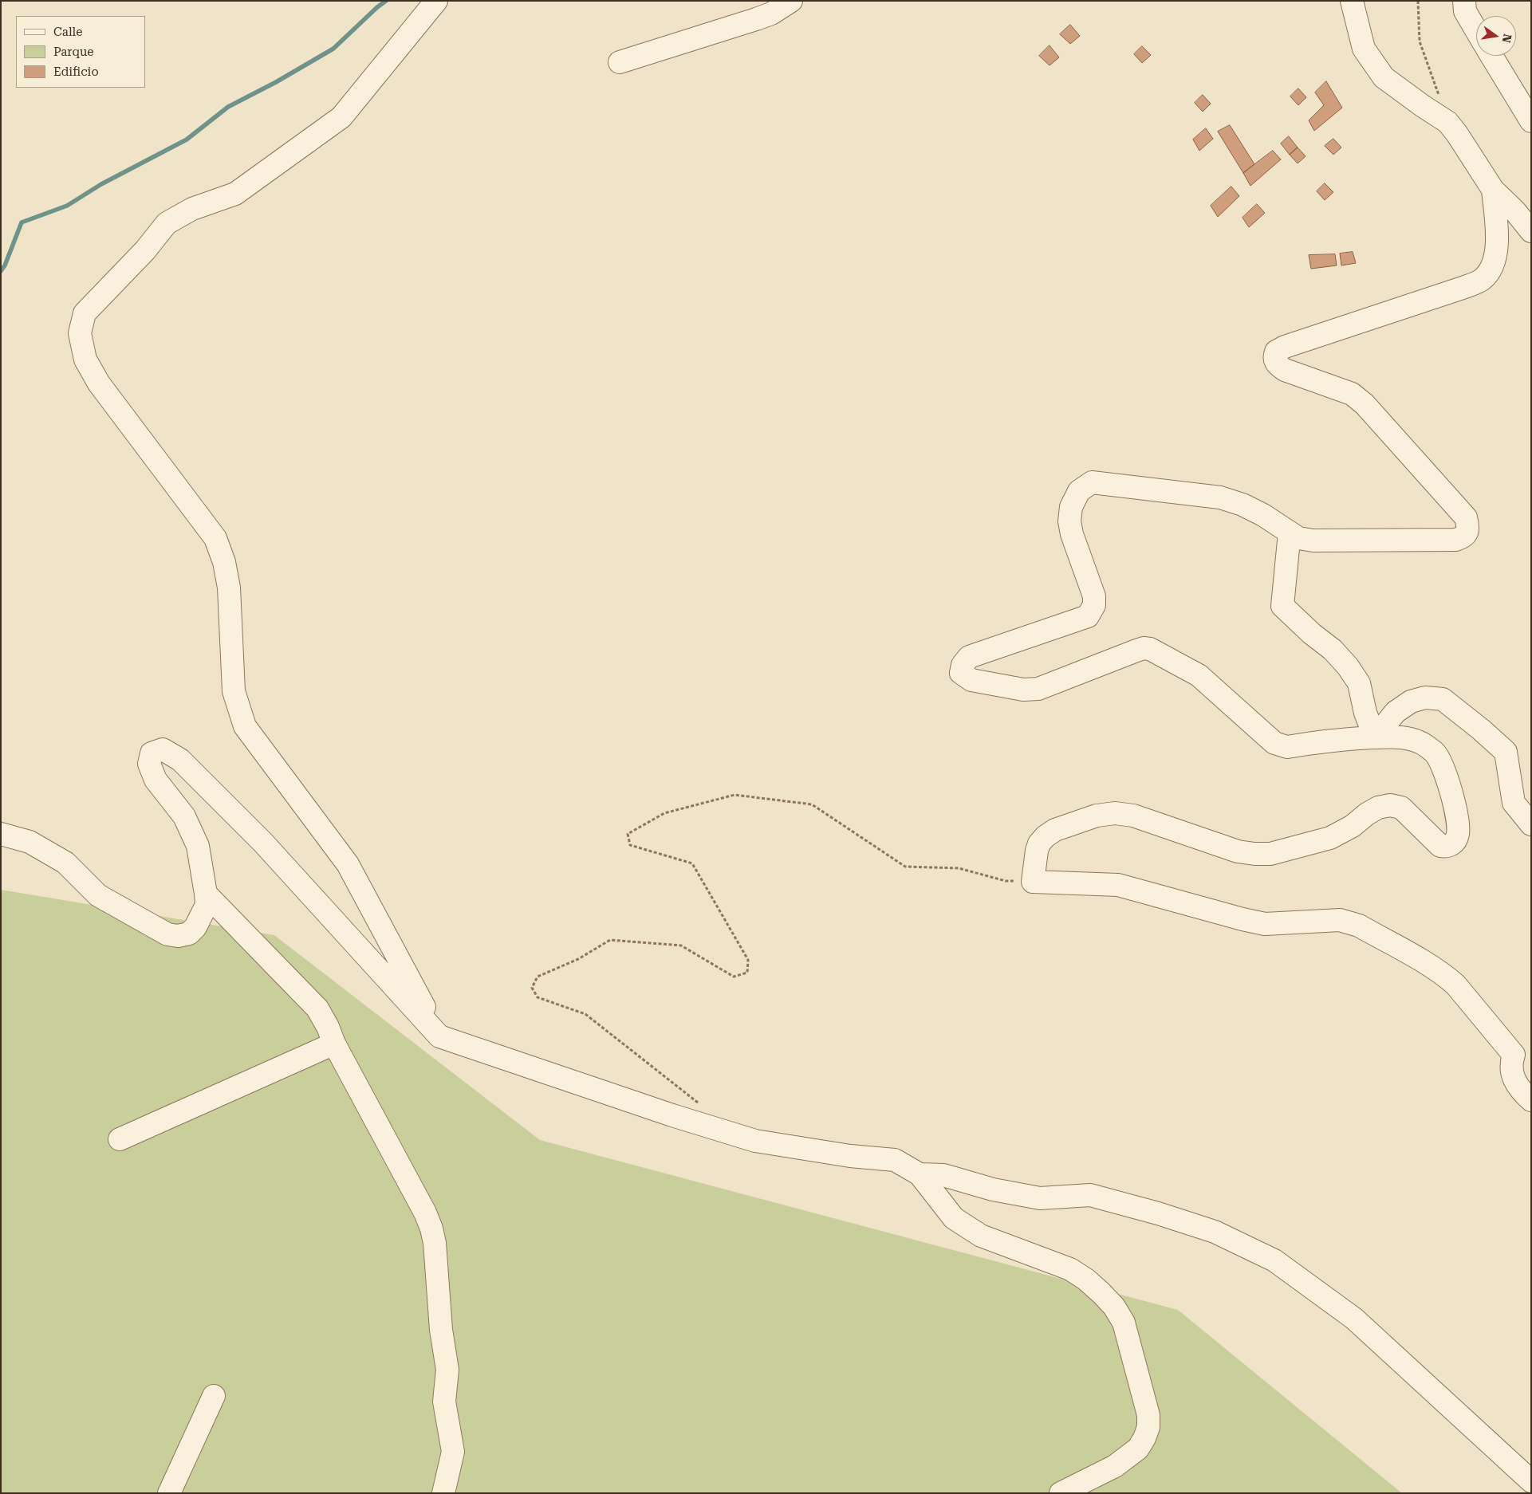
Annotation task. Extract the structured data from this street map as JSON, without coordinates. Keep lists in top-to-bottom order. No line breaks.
{"legend":["Calle","Parque","Edificio"],"north":"right"}
